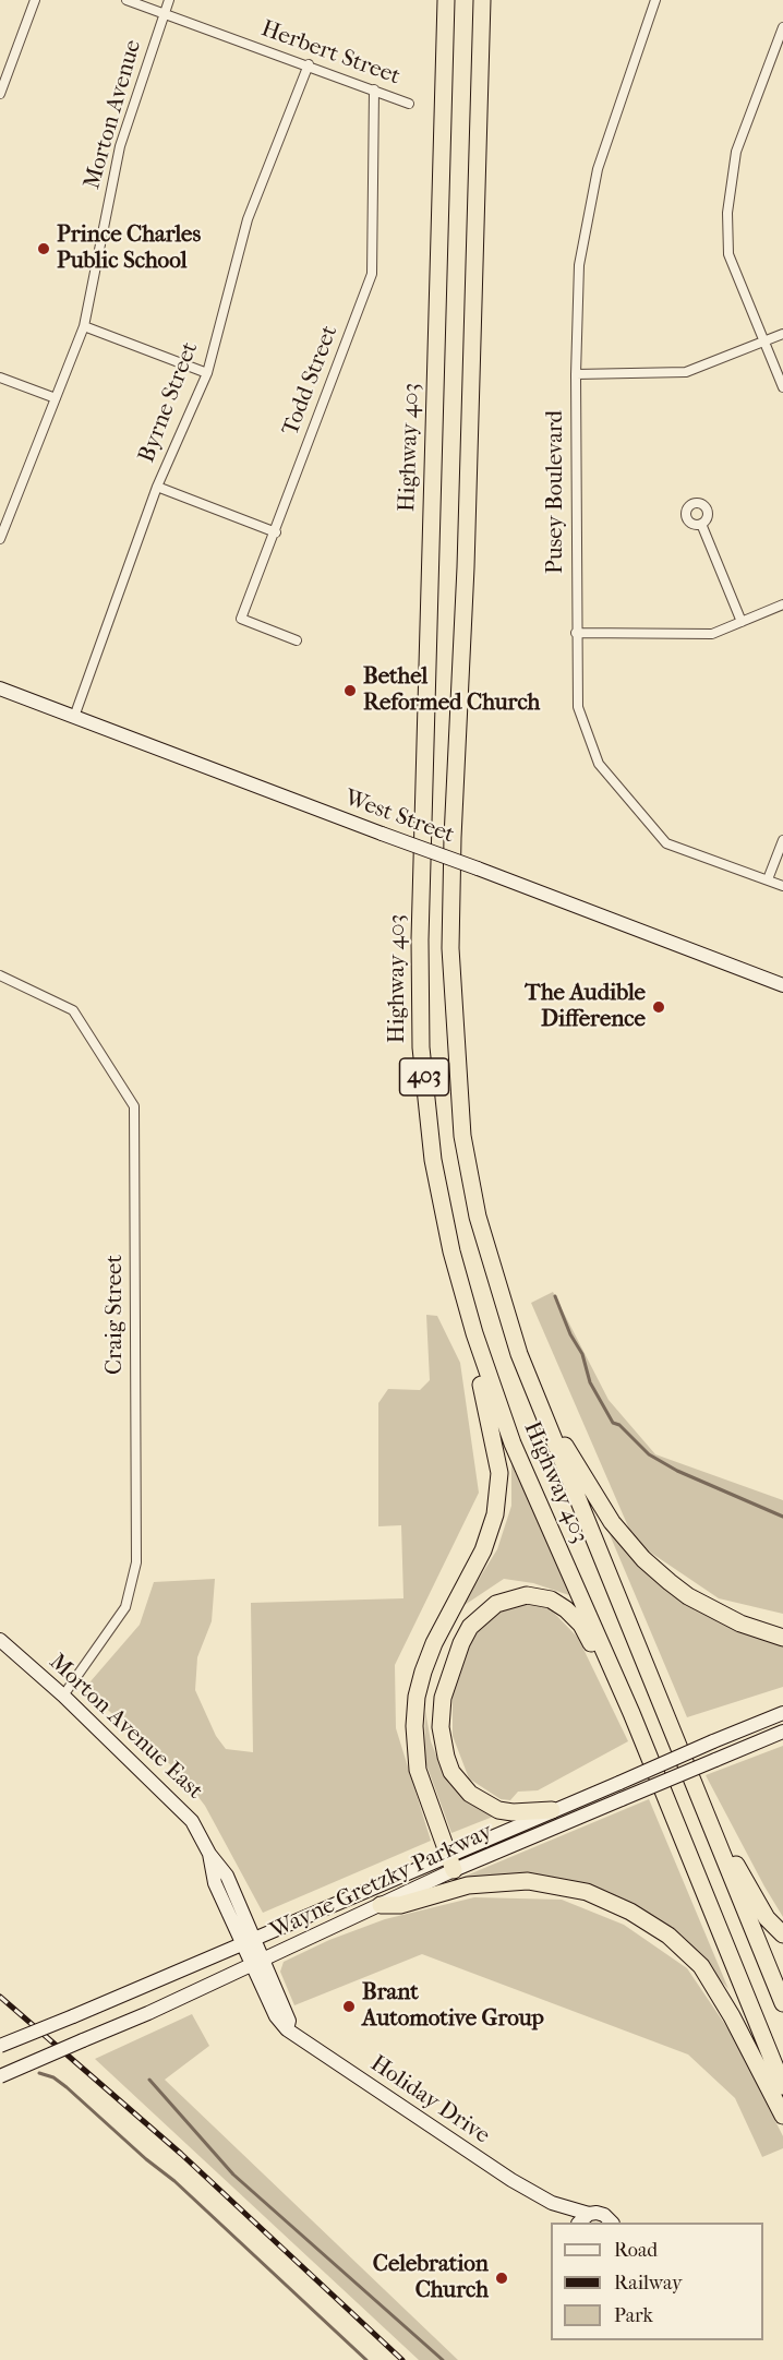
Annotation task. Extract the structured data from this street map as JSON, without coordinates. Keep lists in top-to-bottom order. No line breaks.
{"streets":{"highway":["Highway 403","403"],"main road":["West Street","Morton Avenue East","Wayne Gretzky Parkway","Holiday Drive"],"street":["Herbert Street","Morton Avenue","Todd Street","Byrne Street","Pusey Boulevard","Craig Street"]},"crossings":[["Herbert Street","Morton Avenue"],["Herbert Street","Todd Street"],["Herbert Street","Byrne Street"],["Byrne Street","West Street"],["Craig Street","Morton Avenue East"],["Morton Avenue East","Wayne Gretzky Parkway"],["Morton Avenue East","Holiday Drive"],["Wayne Gretzky Parkway","Holiday Drive"]],"places":["Prince Charles Public School","Bethel Reformed Church","The Audible Difference","Brant Automotive Group","Celebration Church"],"legend":["Road","Railway","Park"]}
